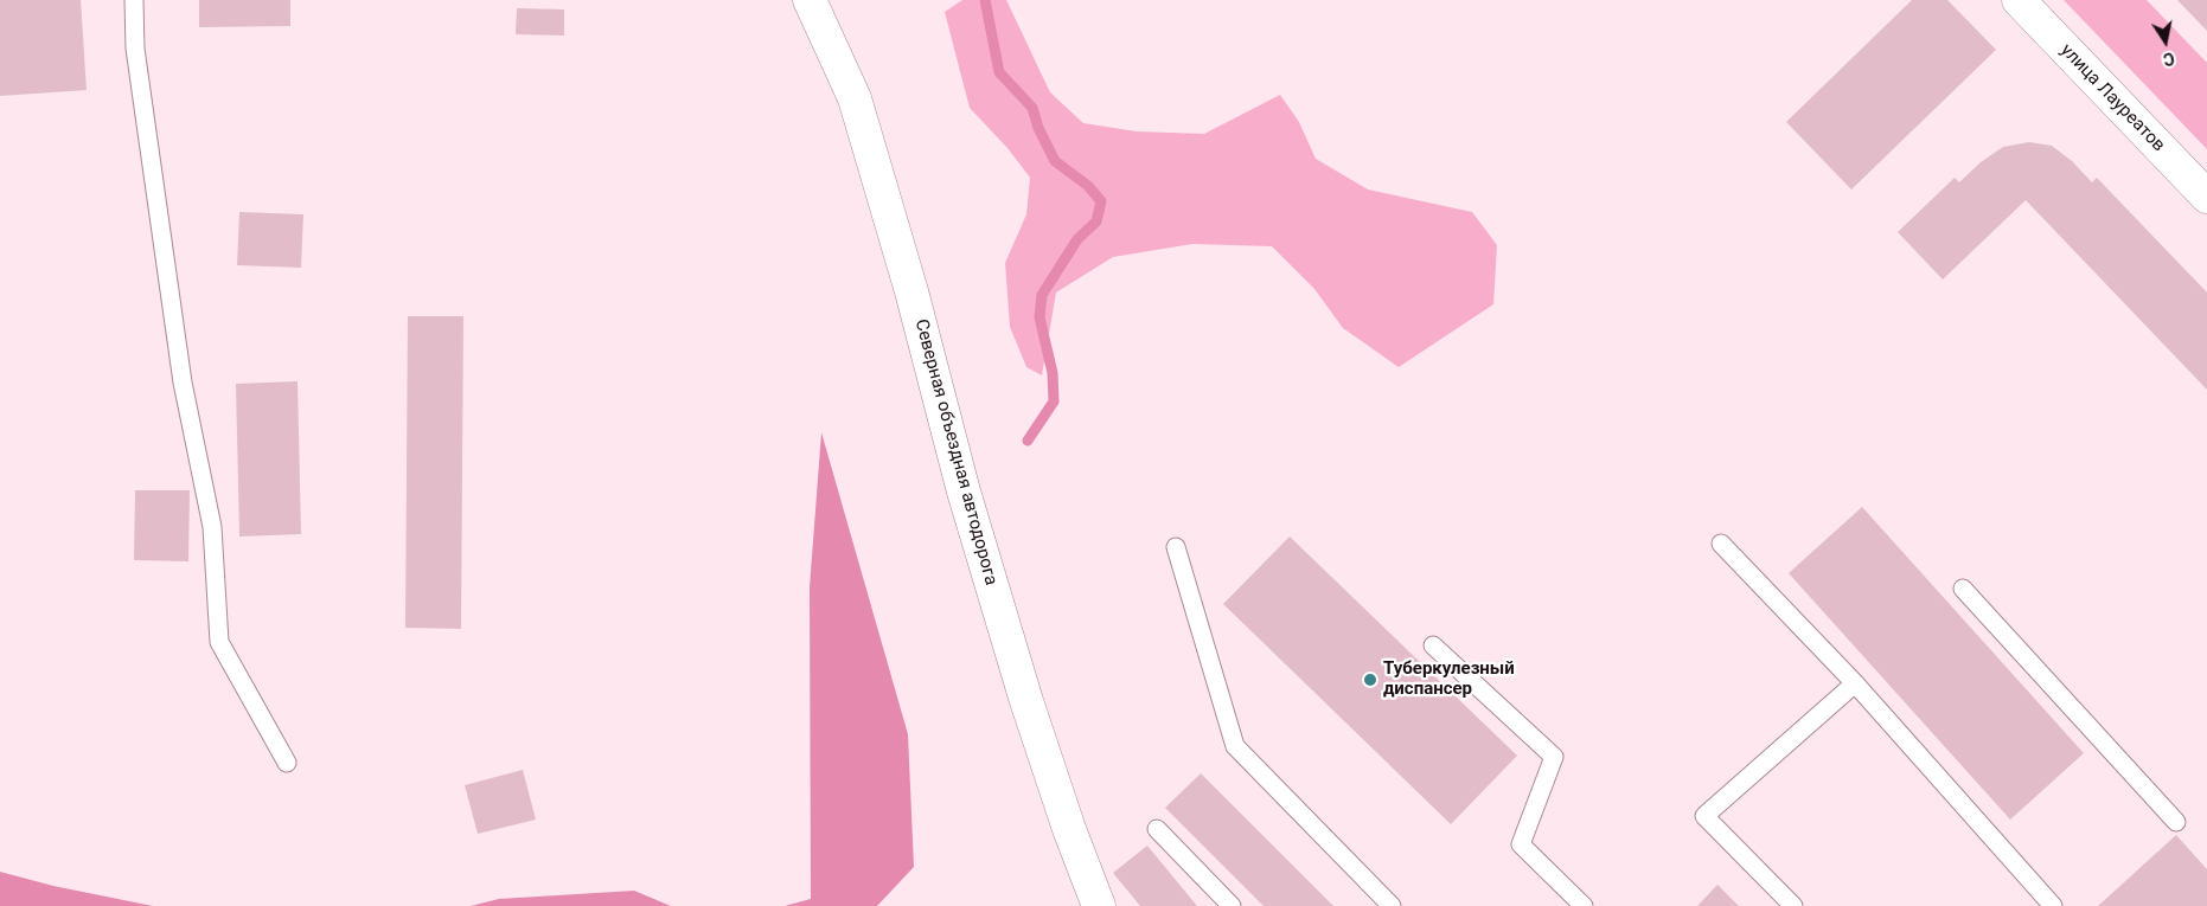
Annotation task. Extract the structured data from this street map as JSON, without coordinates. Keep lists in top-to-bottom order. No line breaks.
{"streets":{"street":["улица Лауреатов","Северная объездная автодорога"]},"places":["Туберкулезный диспансер"],"north":"bottom"}
